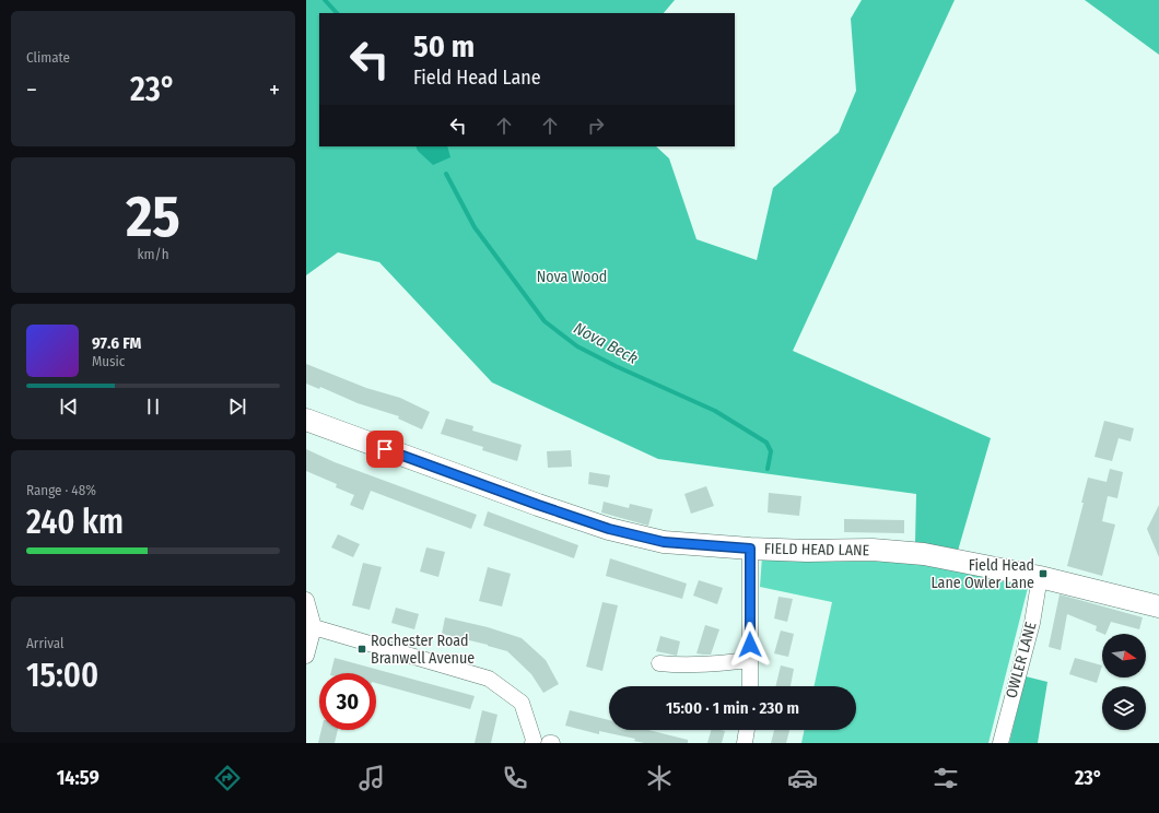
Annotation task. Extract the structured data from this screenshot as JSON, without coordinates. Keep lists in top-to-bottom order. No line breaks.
{"streets":{"main road":["FIELD HEAD LANE"],"street":["OWLER LANE"]},"crossings":[["FIELD HEAD LANE","OWLER LANE"]],"water":["Nova Beck"],"parks":["Nova Wood"],"places":{"transit":["Field Head Lane Owler Lane","Rochester Road Branwell Avenue"]},"north":"right","page":{"tile":["Climate",["25","km/h"],["Range · 48%","240 km"],["Arrival","15:00"]],"turn":["50 m","Field Head Lane"],"heat":["−","23°","+"],"song":["97.6 FM","Music"],"limit":"30","trip":"15:00 · 1 min · 230 m","tabs":["14:59","23°"]}}
